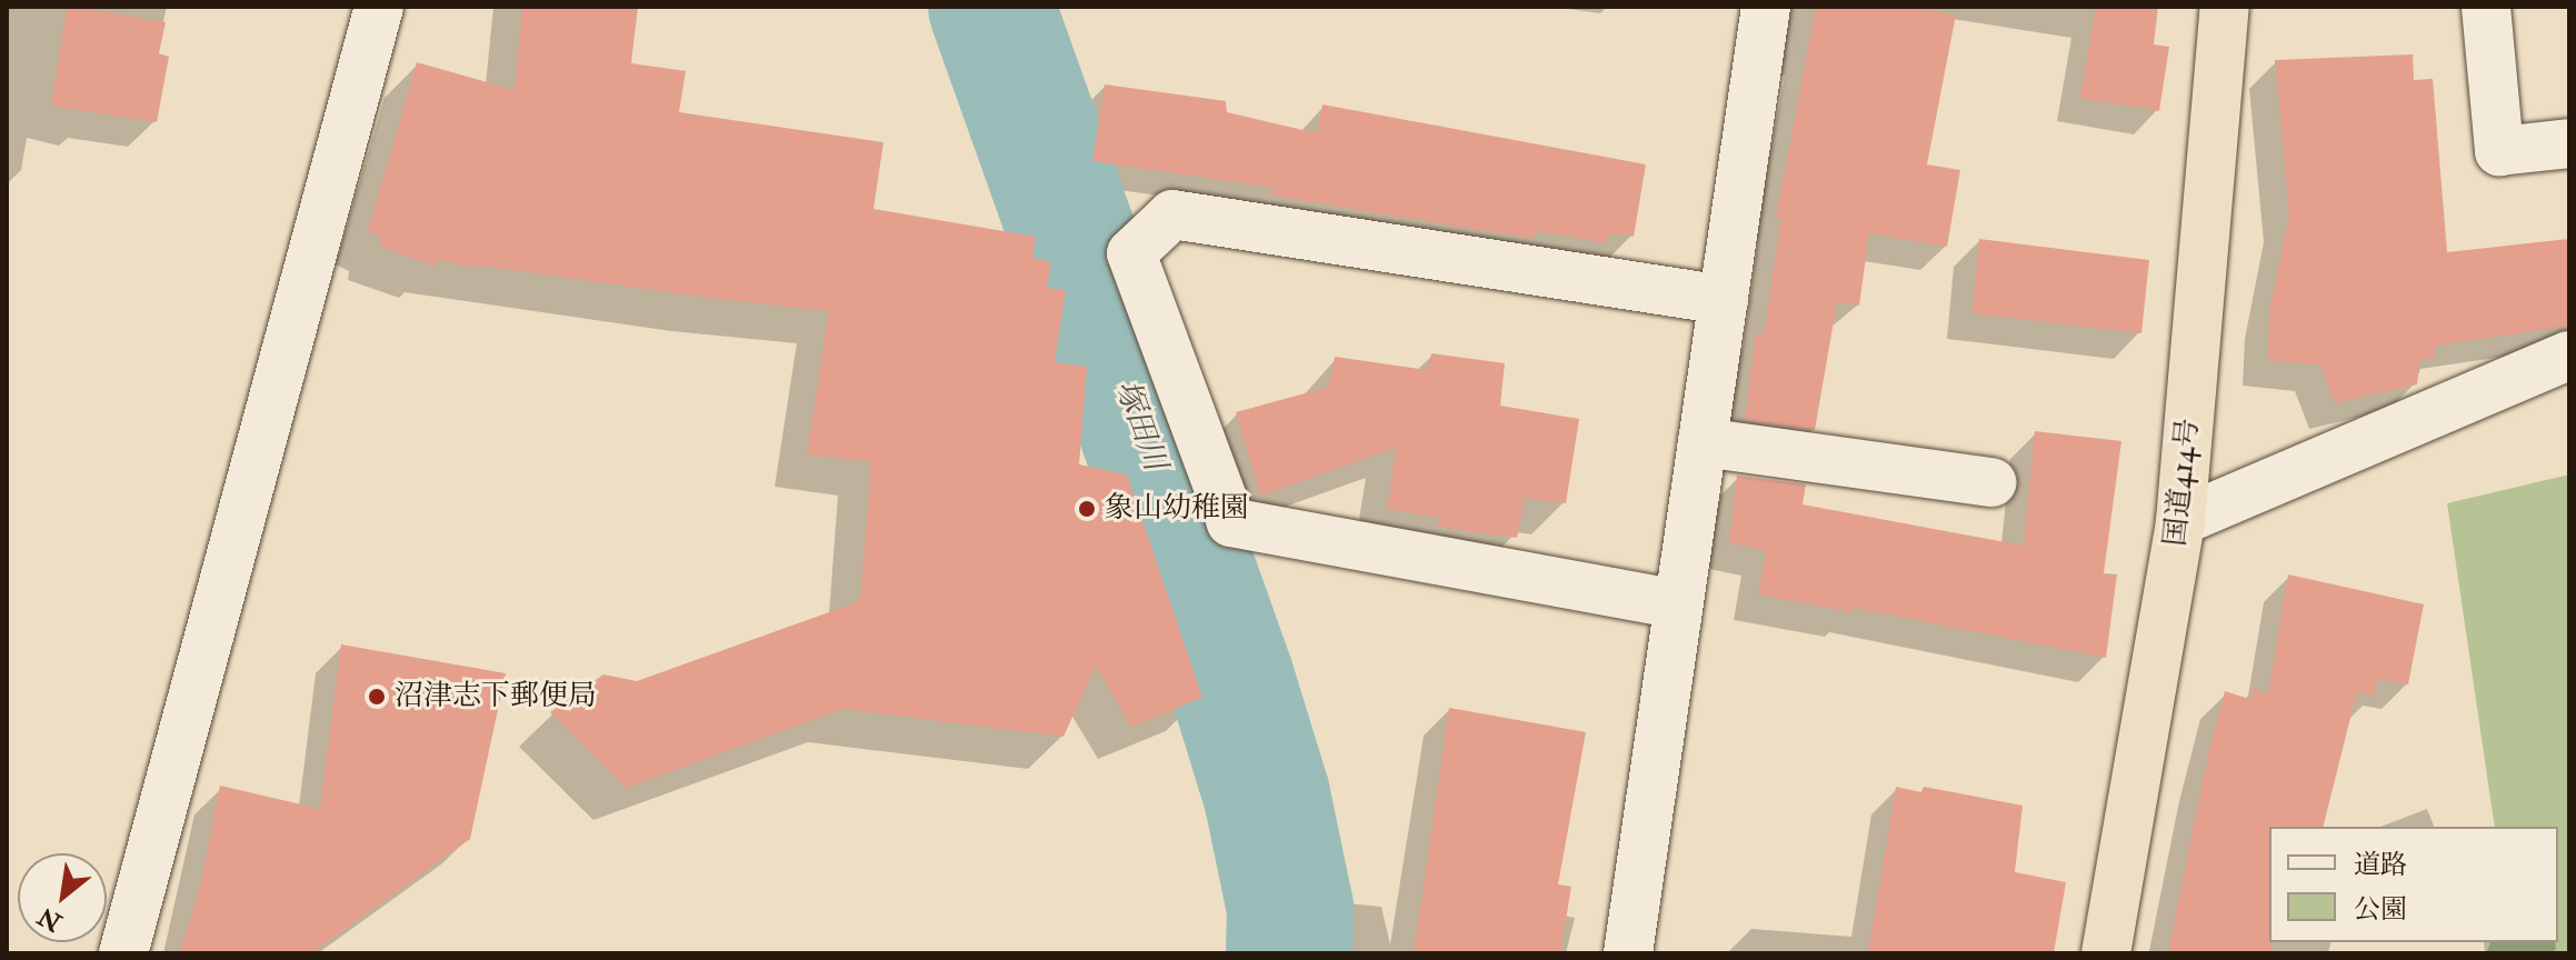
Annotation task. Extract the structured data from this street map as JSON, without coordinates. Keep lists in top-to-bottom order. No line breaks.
{"streets":{"highway":["国道414号"]},"water":["塚田川"],"places":["象山幼稚園","沼津志下郵便局"],"legend":["道路","公園"],"north":"bottom left"}
